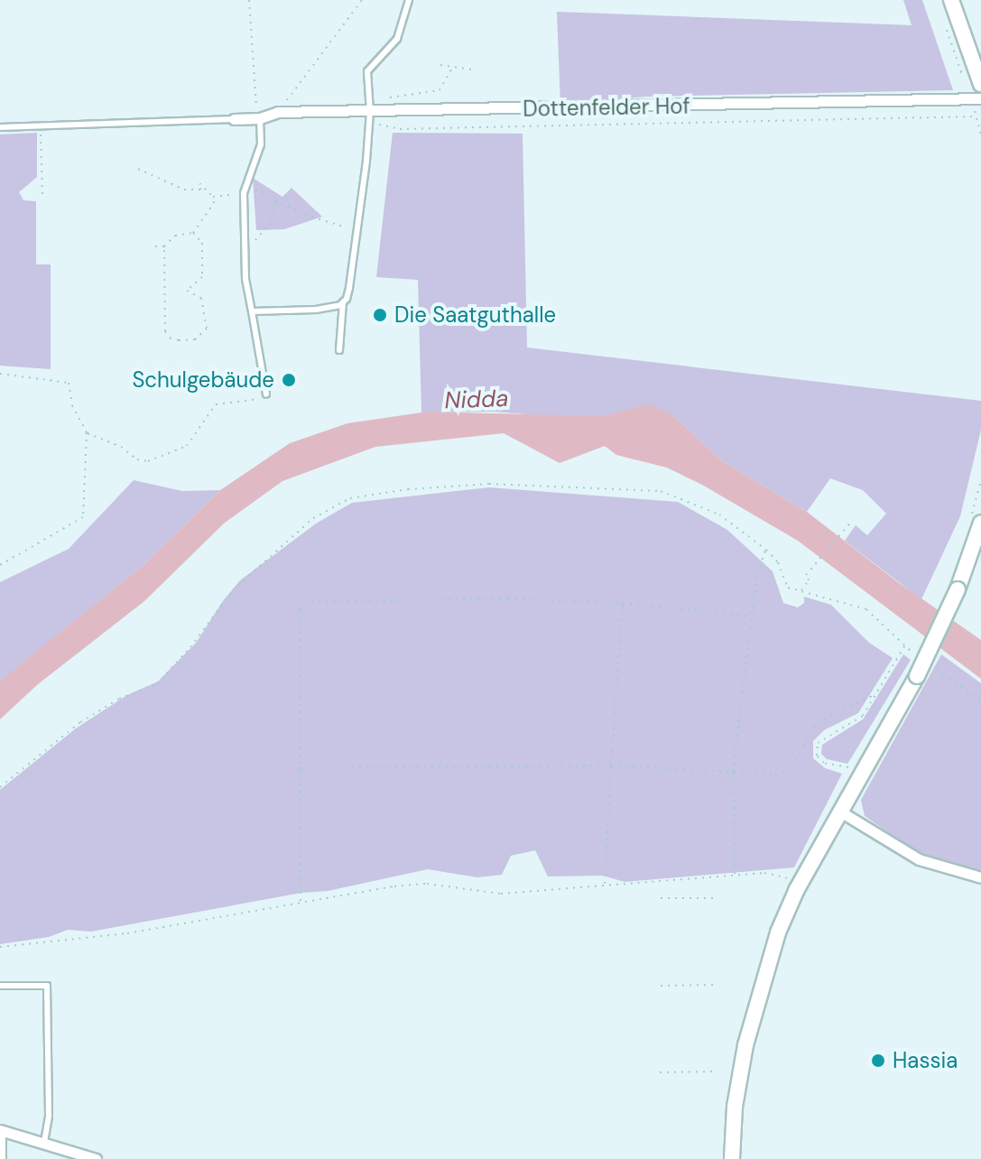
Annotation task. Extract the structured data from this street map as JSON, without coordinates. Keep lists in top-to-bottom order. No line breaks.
{"streets":{"street":["Dottenfelder Hof"]},"water":["Nidda"],"places":["Die Saatguthalle","Schulgebäude","Hassia"]}
